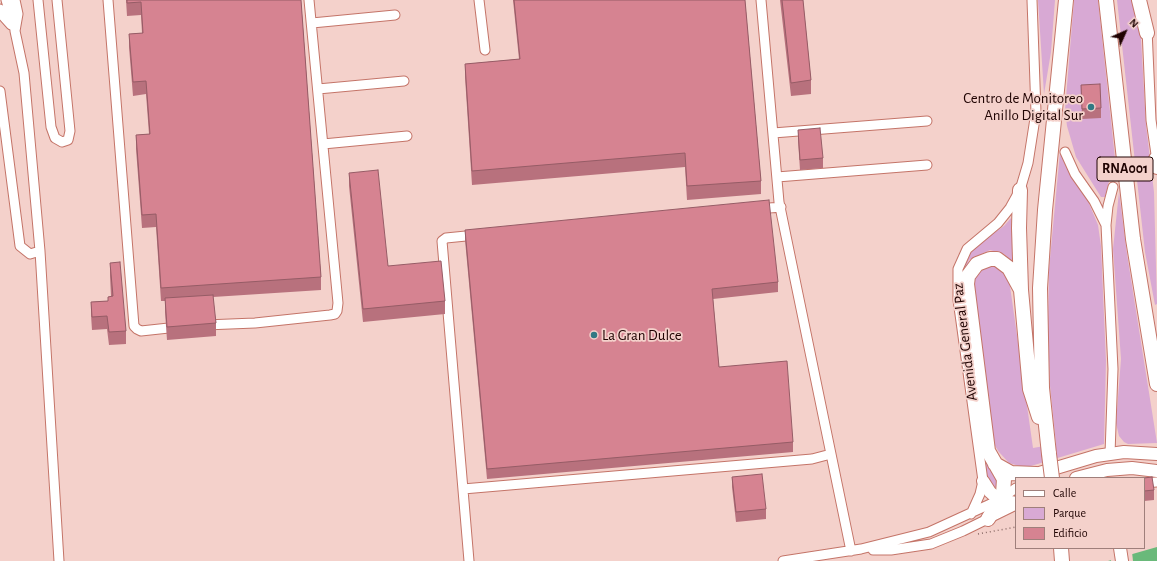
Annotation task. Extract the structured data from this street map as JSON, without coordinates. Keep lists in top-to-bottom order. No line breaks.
{"streets":{"highway":["RNA001"],"street":["Avenida General Paz"]},"places":["Centro de Monitoreo Anillo Digital Sur","La Gran Dulce"],"legend":["Calle","Parque","Edificio"],"north":"top right"}
